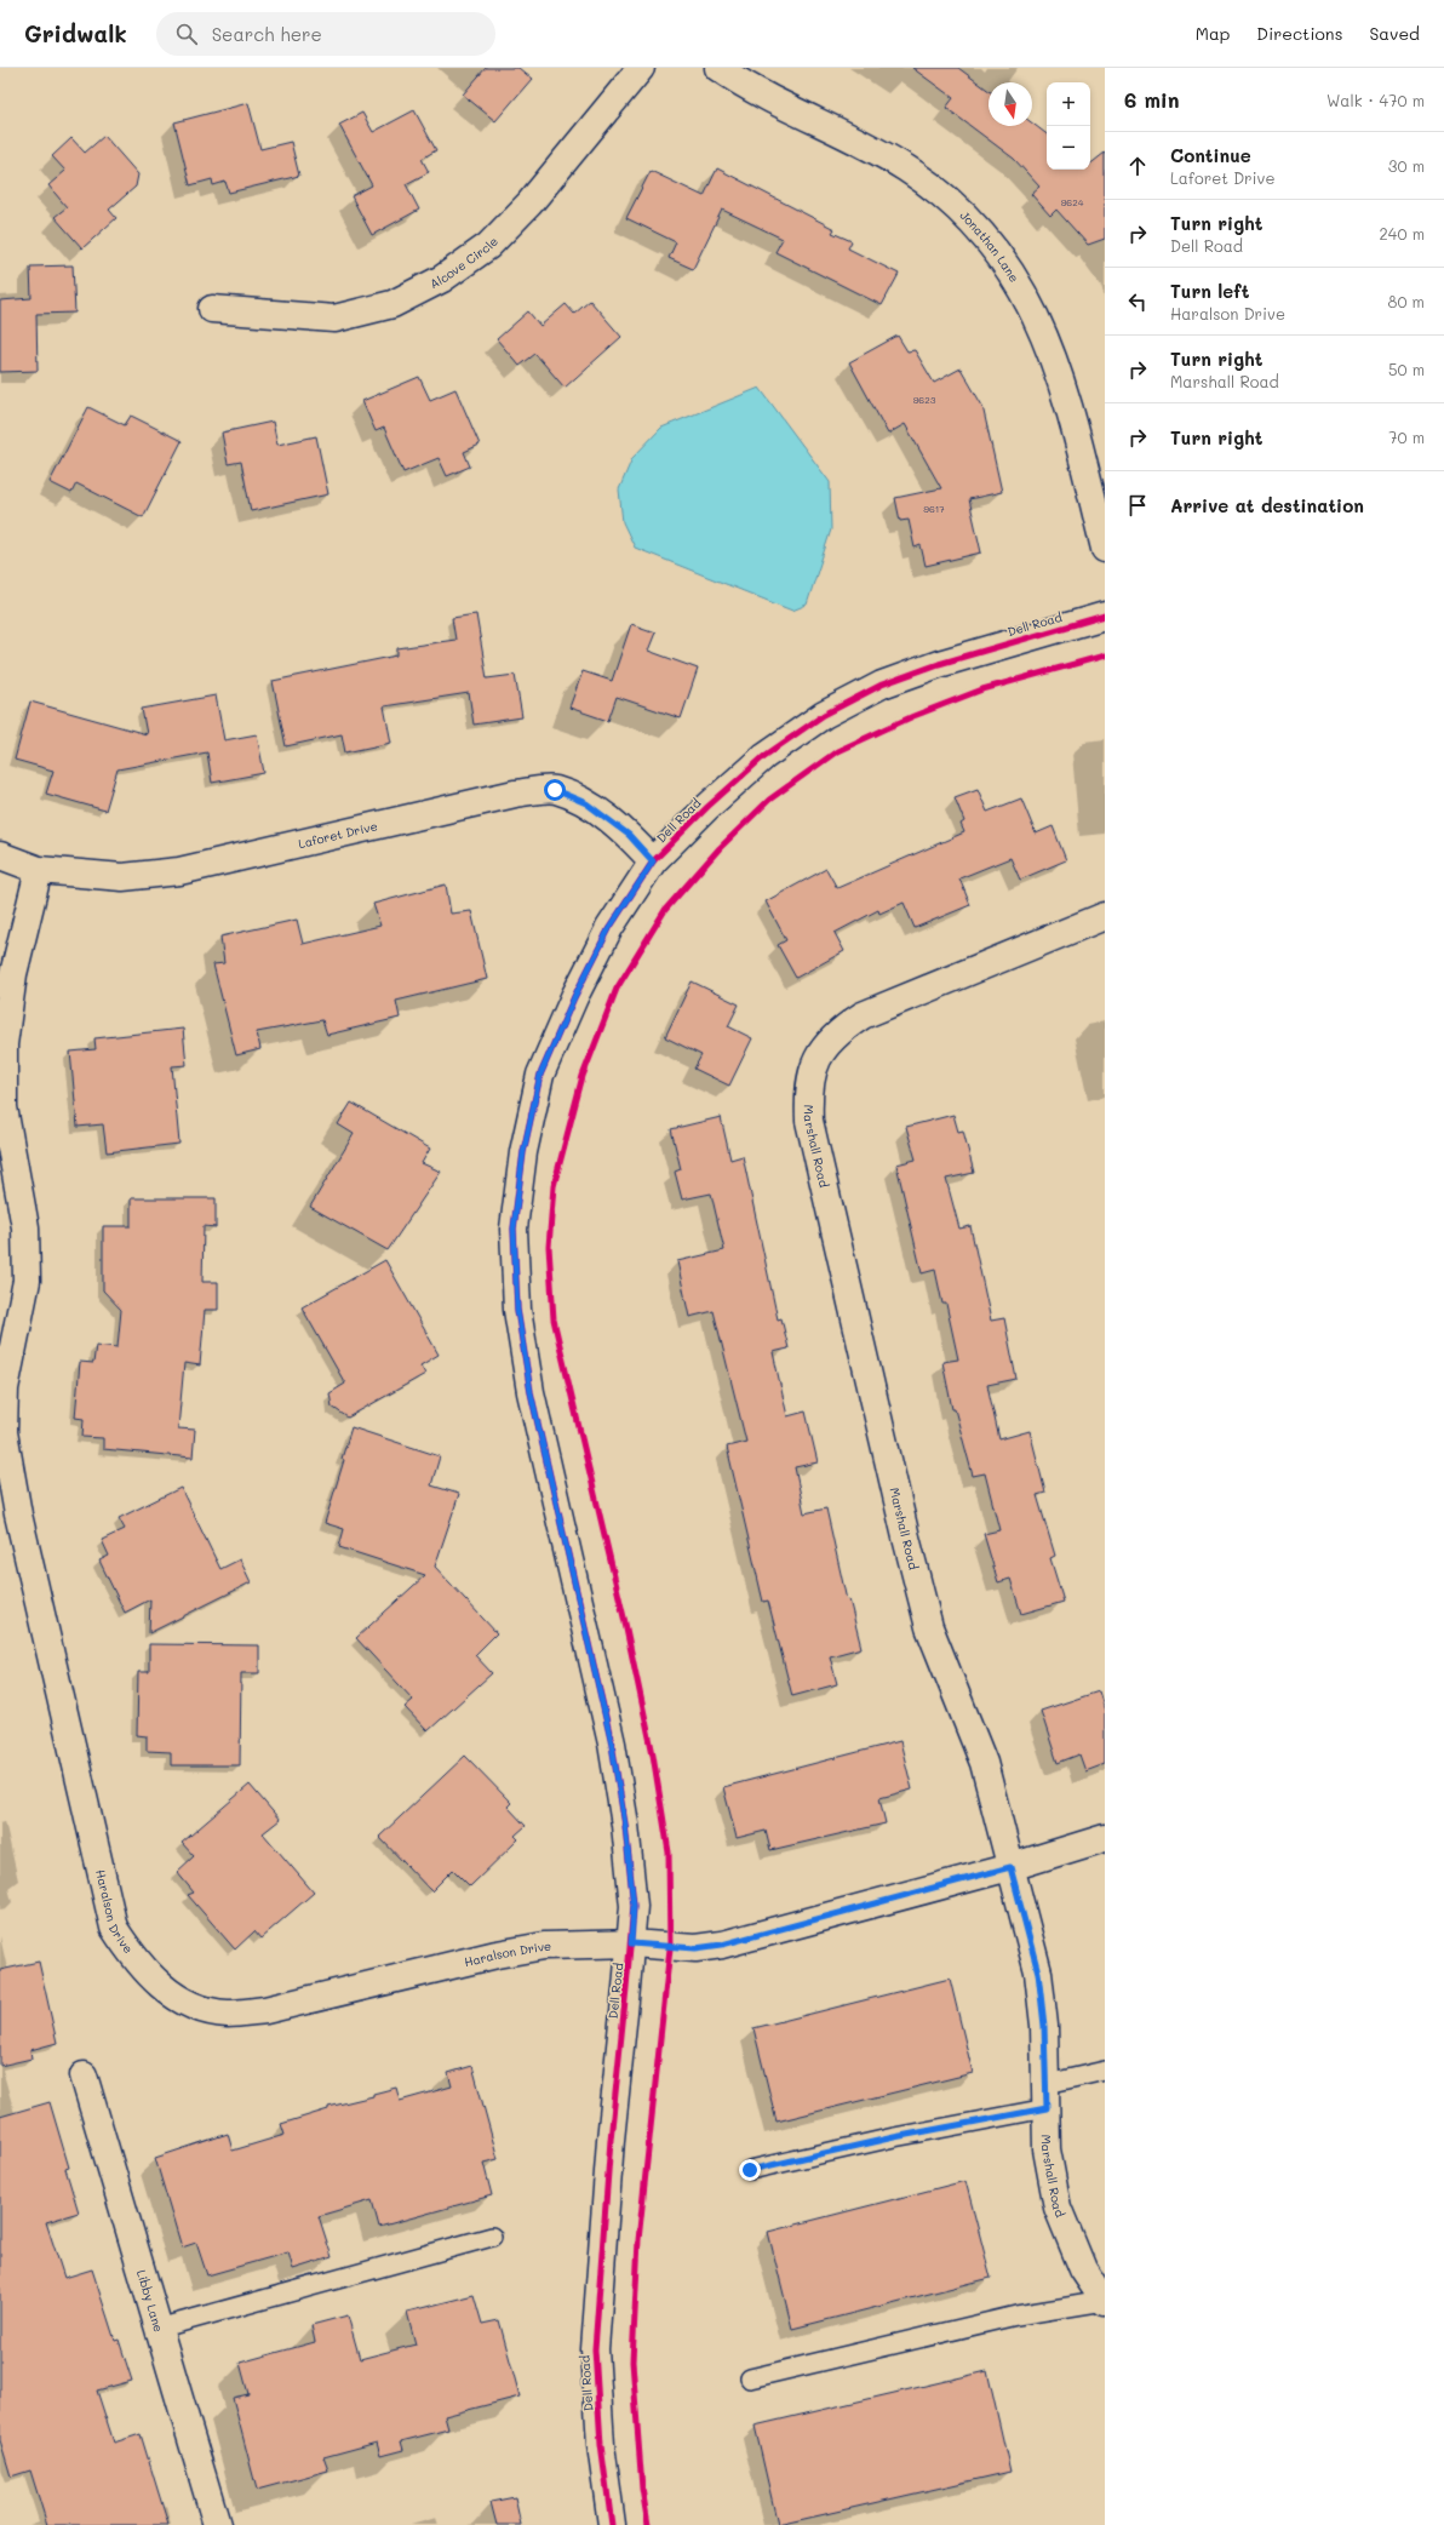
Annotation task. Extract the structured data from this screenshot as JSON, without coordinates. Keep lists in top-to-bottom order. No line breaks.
{"streets":{"street":["Jonathan Lane","Alcove Circle","Dell Road","Laforet Drive","Marshall Road","Haralson Drive","Libby Lane"]},"crossings":[["Dell Road","Laforet Drive"],["Dell Road","Haralson Drive"],["Laforet Drive","Haralson Drive"],["Marshall Road","Haralson Drive"]],"house_numbers":["9624","9623","9617"],"north":"bottom","page":{"header":"Gridwalk","search":"Search here","nav":["Map","Directions","Saved"],"heading":["6 min","Walk · 470 m"],"map_buttons":["+","−"],"list":[["Continue","Laforet Drive","30 m"],["Turn right","Dell Road","240 m"],["Turn left","Haralson Drive","80 m"],["Turn right","Marshall Road","50 m"],["Turn right","70 m"],"Arrive at destination"]}}
